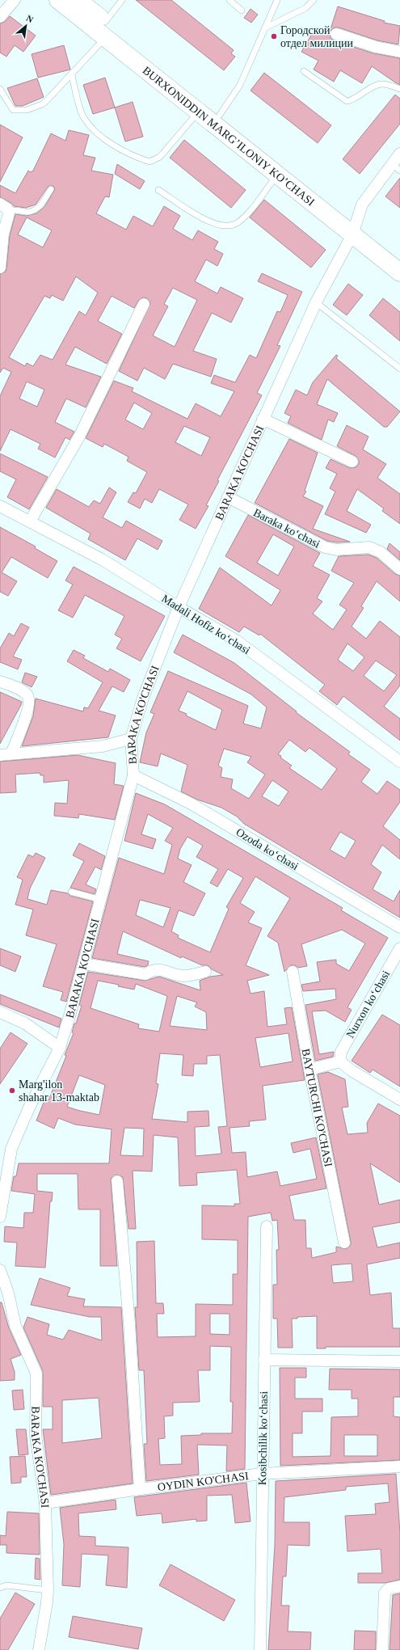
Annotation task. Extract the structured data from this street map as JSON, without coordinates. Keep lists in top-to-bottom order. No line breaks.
{"streets":{"main road":["BURXONIDDIN MARG’ILONIY KO’CHASI"],"street":["BARAKA KO'CHASI","Baraka koʻchasi","Madali Hofiz koʻchasi","Ozoda koʻchasi","Nurxon koʻchasi","BAYTURCHI KO'CHASI","Kosibchilik koʻchasi","OYDIN KO'CHASI"]},"crossings":[["BURXONIDDIN MARG’ILONIY KO’CHASI","BARAKA KO'CHASI"],["BARAKA KO'CHASI","Baraka koʻchasi"],["BARAKA KO'CHASI","Madali Hofiz koʻchasi"],["BARAKA KO'CHASI","Ozoda koʻchasi"],["BARAKA KO'CHASI","OYDIN KO'CHASI"],["Kosibchilik koʻchasi","OYDIN KO'CHASI"]],"places":["Городской отдел милиции","Marg'ilon shahar 13-maktab"],"north":"top right"}
